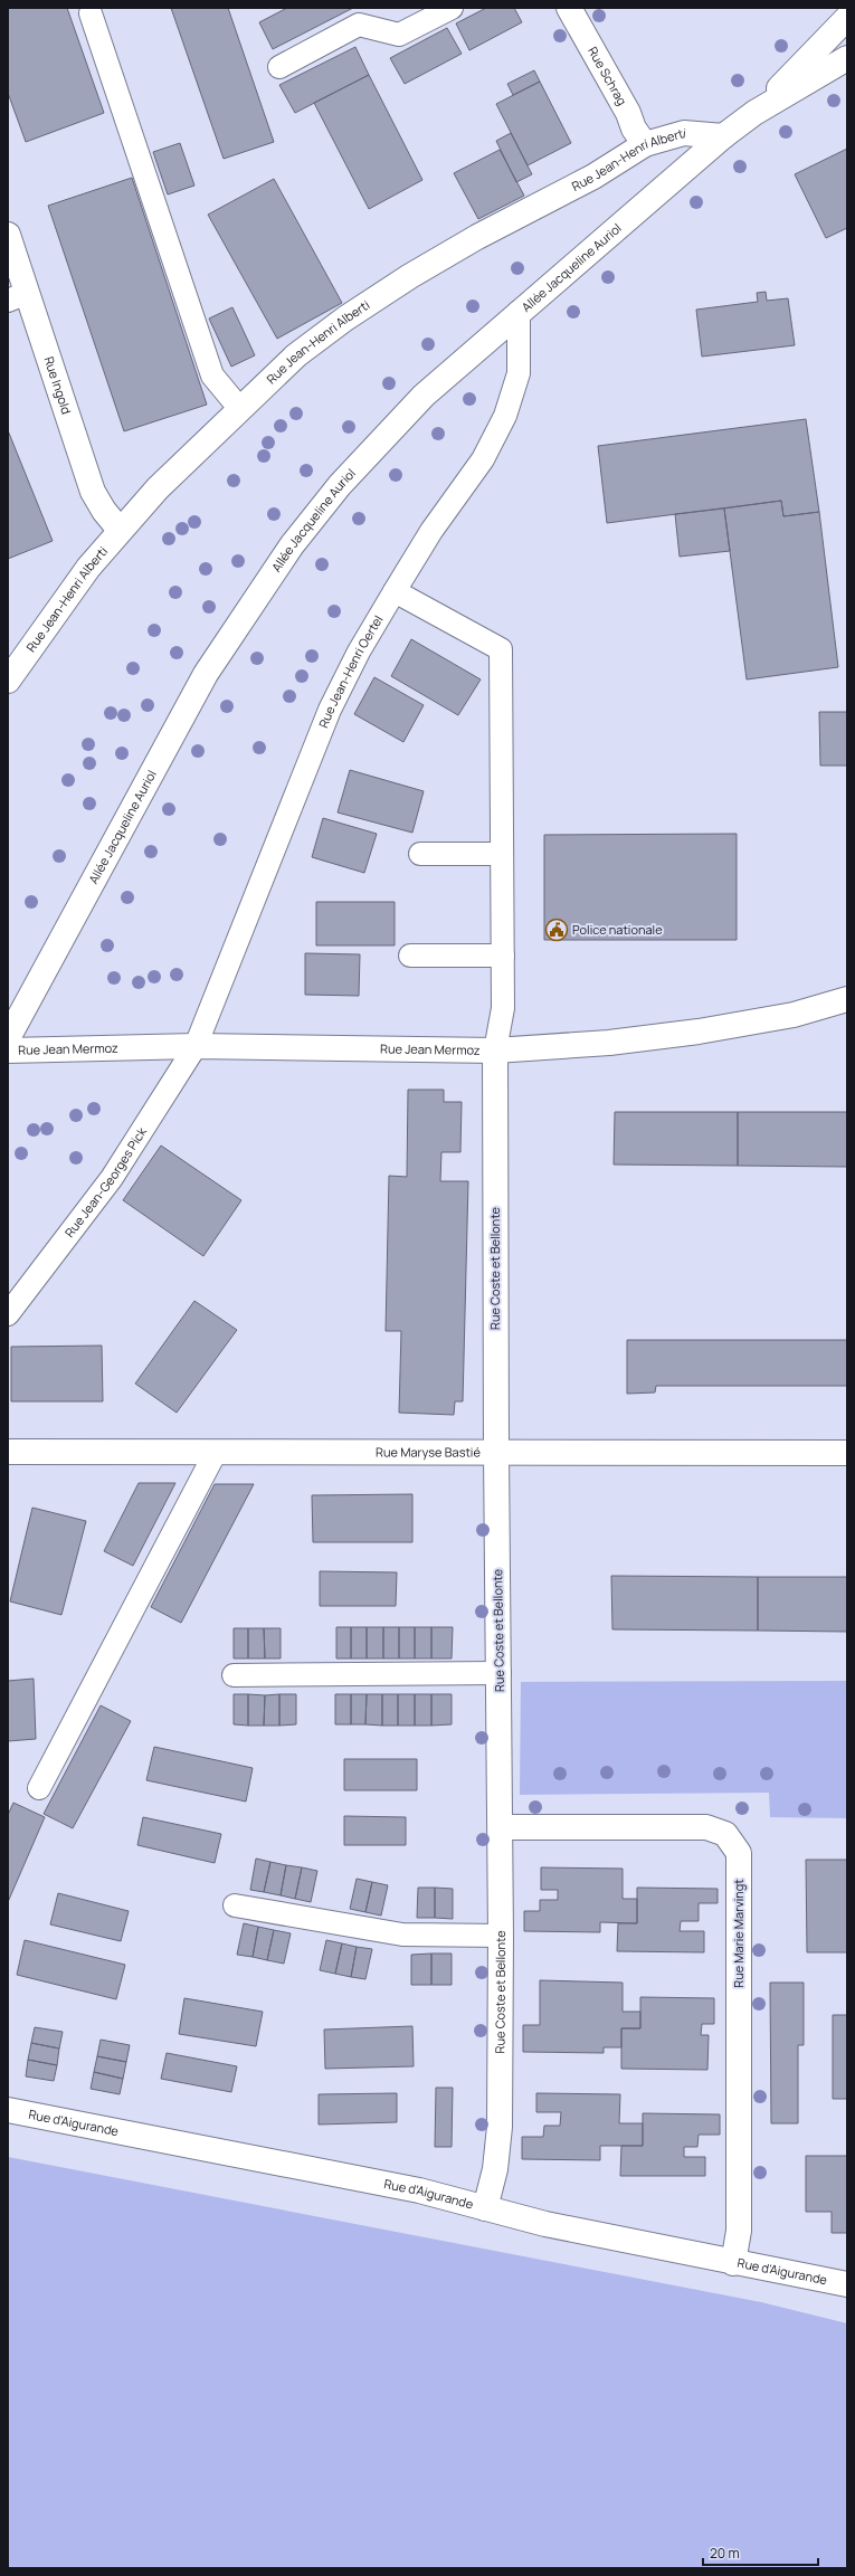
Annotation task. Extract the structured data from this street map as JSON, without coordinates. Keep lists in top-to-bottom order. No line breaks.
{"streets":{"street":["Rue Schrag","Rue Jean-Henri Alberti","Allée Jacqueline Auriol","Rue Ingold","Rue Jean Mermoz","Rue Coste et Bellonte","Rue Maryse Bastié","Rue Marie Marvingt","Rue d'Aigurande"],"lane":["Rue Jean-Henri Oertel","Rue Jean-Georges Pick"]},"crossings":[["Rue Schrag","Rue Jean-Henri Alberti"],["Rue Jean-Henri Alberti","Allée Jacqueline Auriol"],["Rue Jean-Henri Alberti","Rue Ingold"],["Allée Jacqueline Auriol","Rue Jean-Henri Oertel"],["Rue Jean-Henri Oertel","Rue Jean Mermoz"],["Rue Jean-Henri Oertel","Rue Jean-Georges Pick"],["Rue Jean Mermoz","Rue Jean-Georges Pick"],["Rue Jean Mermoz","Rue Coste et Bellonte"],["Rue Coste et Bellonte","Rue Maryse Bastié"],["Rue Coste et Bellonte","Rue Marie Marvingt"],["Rue Coste et Bellonte","Rue d'Aigurande"],["Rue Marie Marvingt","Rue d'Aigurande"]],"places":{"public building":["Police nationale"]},"scale_bar":"20 m"}
